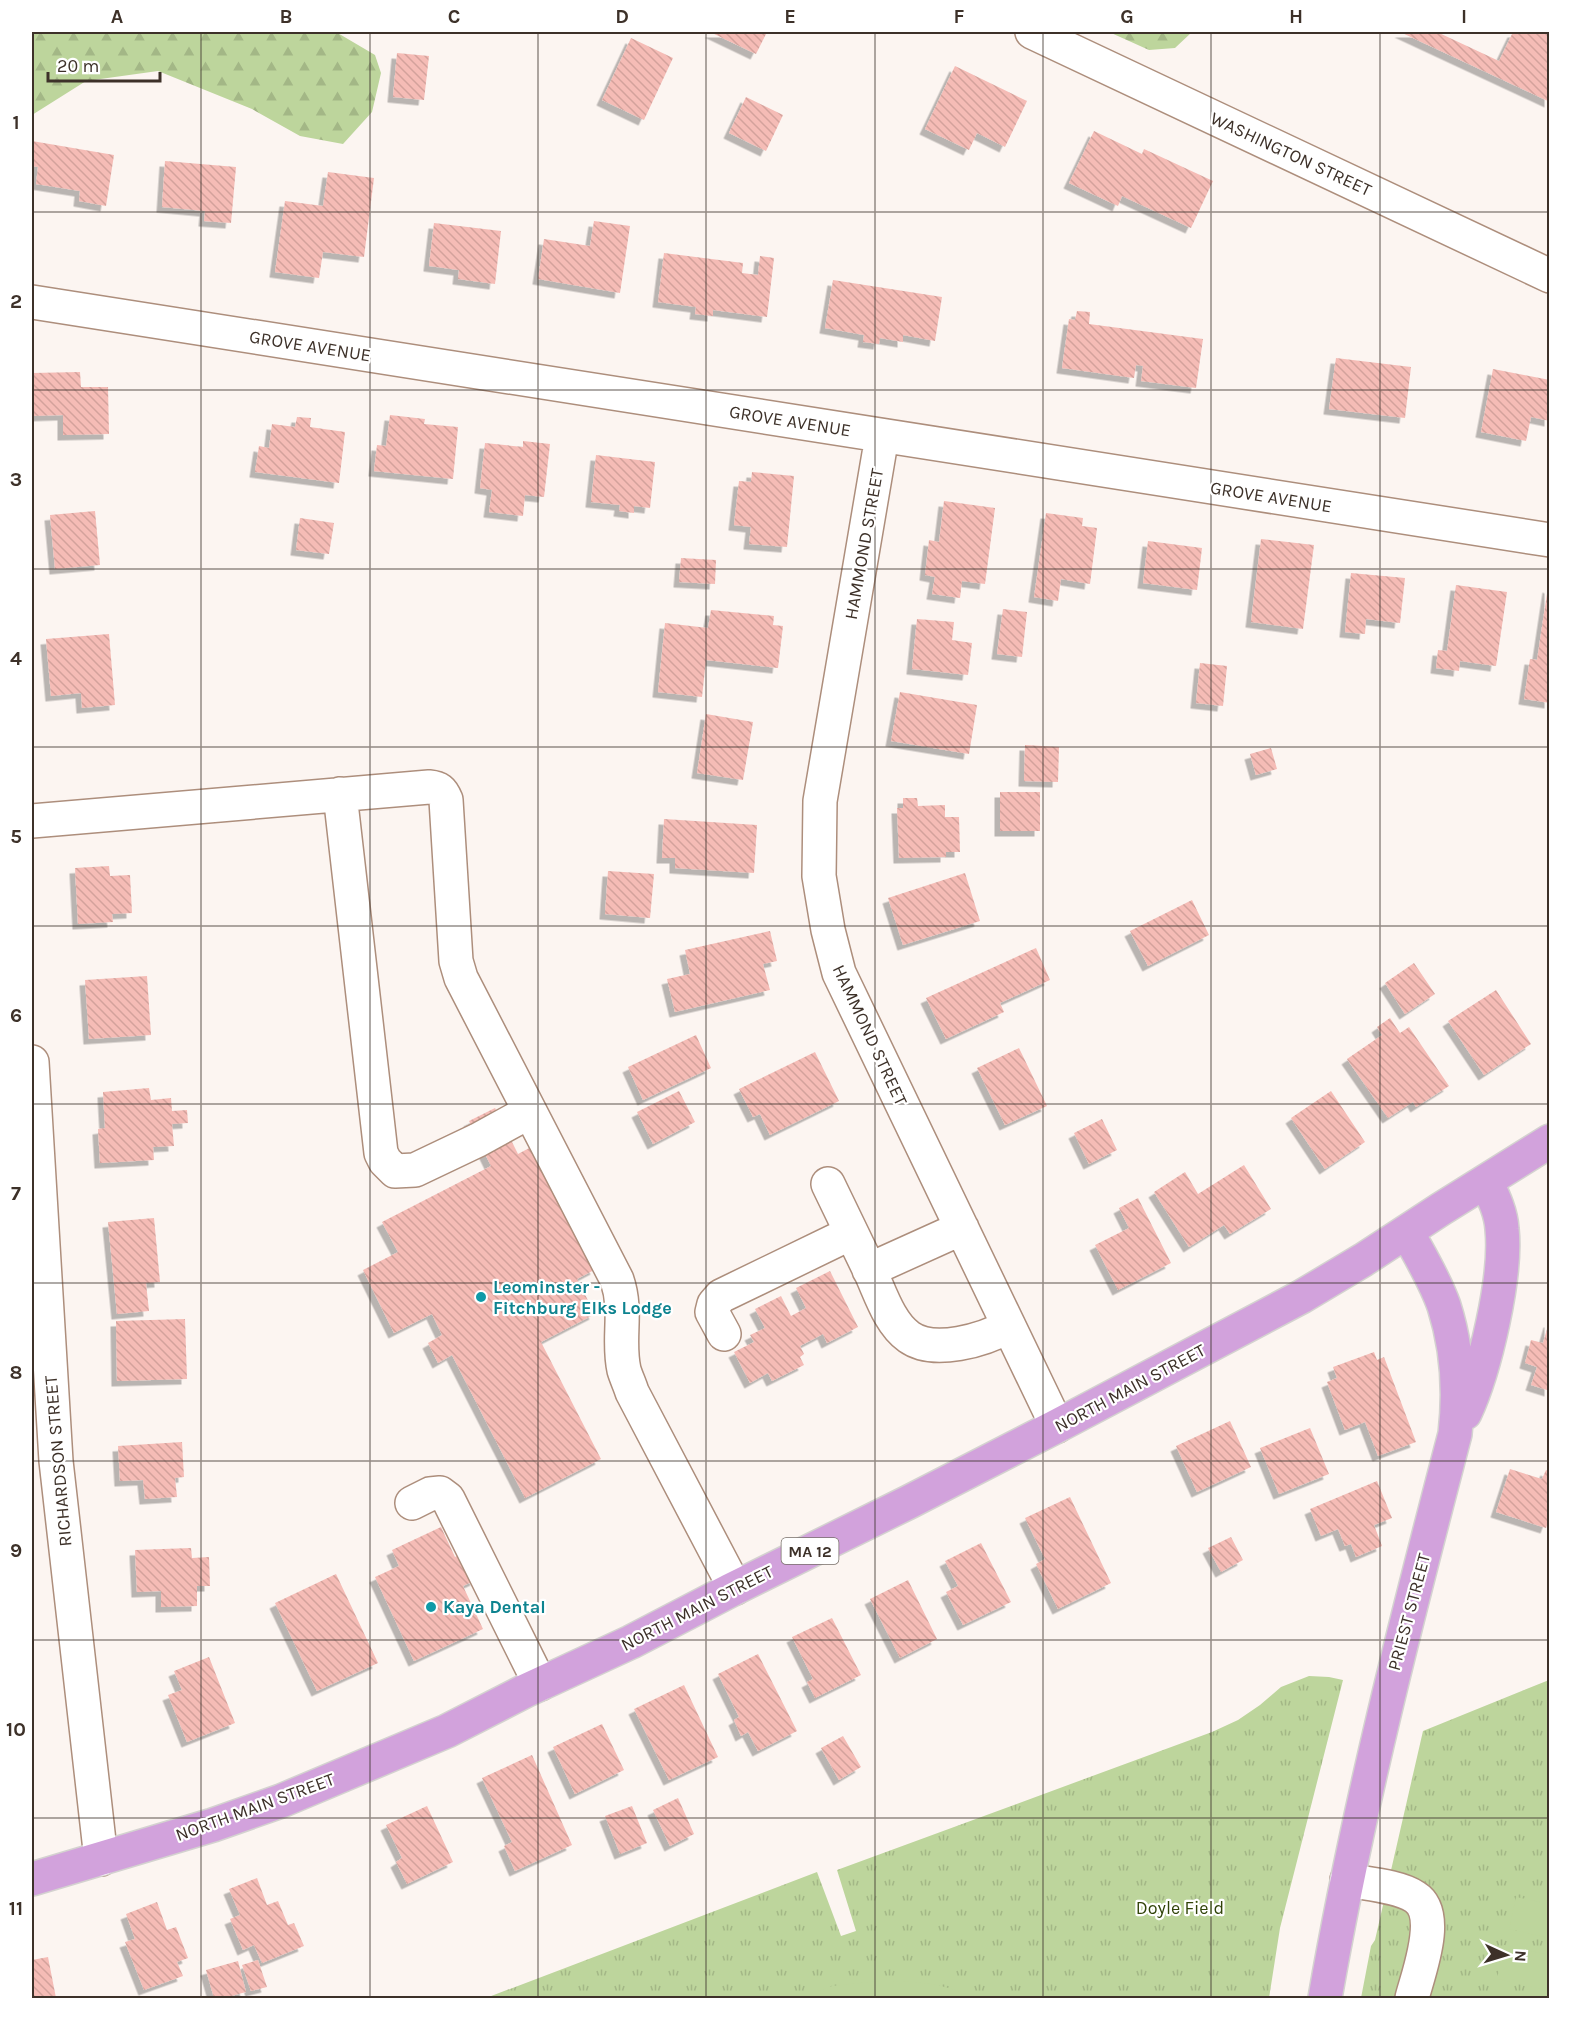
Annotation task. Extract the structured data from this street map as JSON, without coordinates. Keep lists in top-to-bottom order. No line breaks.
{"streets":{"main road":["NORTH MAIN STREET","MA 12","PRIEST STREET"],"street":["WASHINGTON STREET","GROVE AVENUE","HAMMOND STREET","RICHARDSON STREET"]},"crossings":[["GROVE AVENUE","HAMMOND STREET"],["HAMMOND STREET","NORTH MAIN STREET"],["NORTH MAIN STREET","RICHARDSON STREET"],["NORTH MAIN STREET","PRIEST STREET"]],"parks":["Doyle Field"],"places":["Leominster - Fitchburg Elks Lodge","Kaya Dental"],"scale_bar":"20 m","north":"right","grid":{"columns":["A","B","C","D","E","F","G","H","I"],"rows":["1","2","3","4","5","6","7","8","9","10","11"]}}
